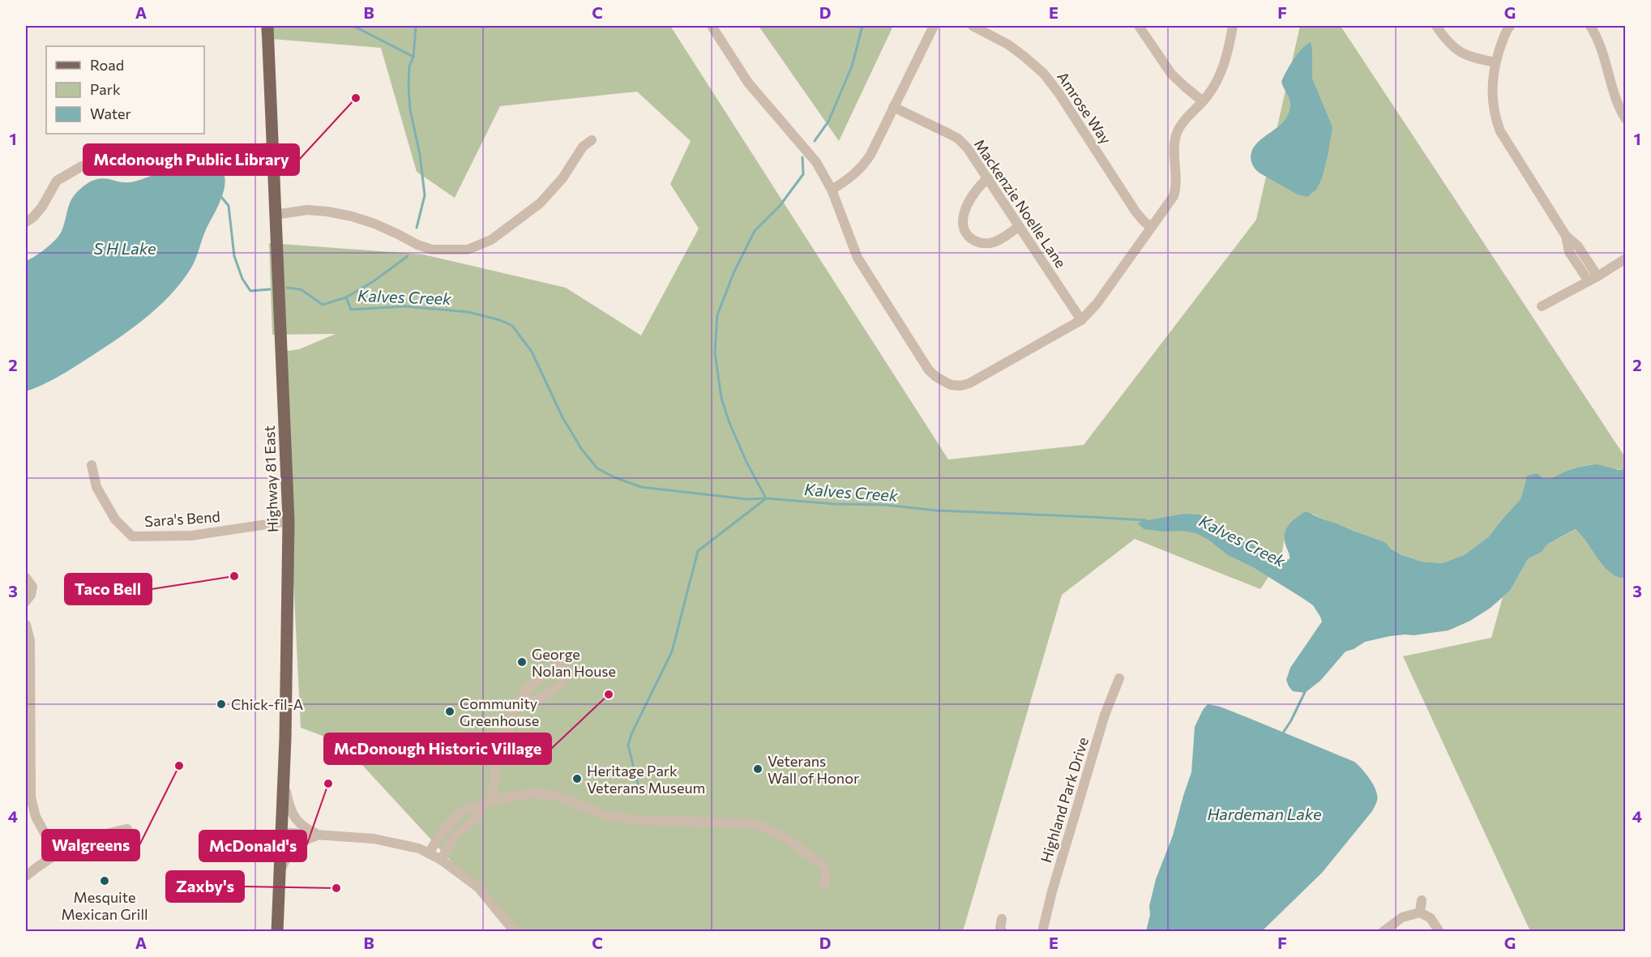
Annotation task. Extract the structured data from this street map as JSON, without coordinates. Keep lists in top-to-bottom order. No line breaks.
{"streets":{"main road":["Highway 81 East"],"street":["Amrose Way","Mackenzie Noelle Lane","Sara's Bend","Highland Park Drive"]},"crossings":[["Highway 81 East","Sara's Bend"]],"water":["S H Lake","Kalves Creek","Hardeman Lake"],"places":["Mcdonough Public Library","Taco Bell","George Nolan House","McDonough Historic Village","Chick-fil-A","Community Greenhouse","Walgreens","Veterans Wall of Honor","Heritage Park Veterans Museum","McDonald's","Mesquite Mexican Grill","Zaxby's"],"legend":["Road","Park","Water"],"grid":{"columns":["A","B","C","D","E","F","G"],"rows":["1","2","3","4"]}}
